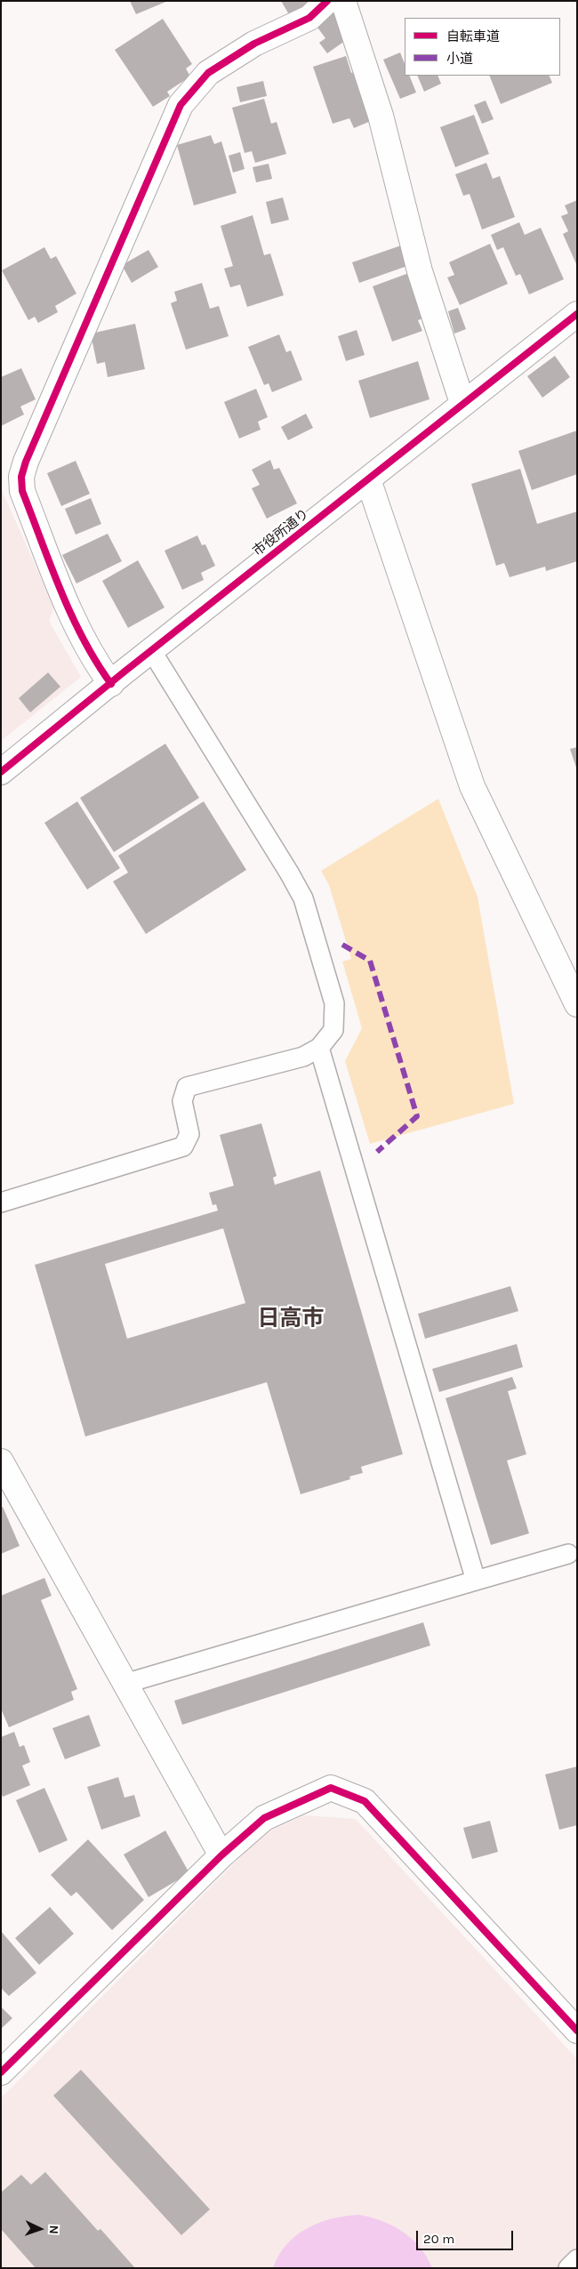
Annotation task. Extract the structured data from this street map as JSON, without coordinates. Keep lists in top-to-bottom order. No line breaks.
{"streets":{"street":["市役所通り"]},"districts":["日高市"],"legend":["自転車道","小道"],"scale_bar":"20 m","north":"right"}
